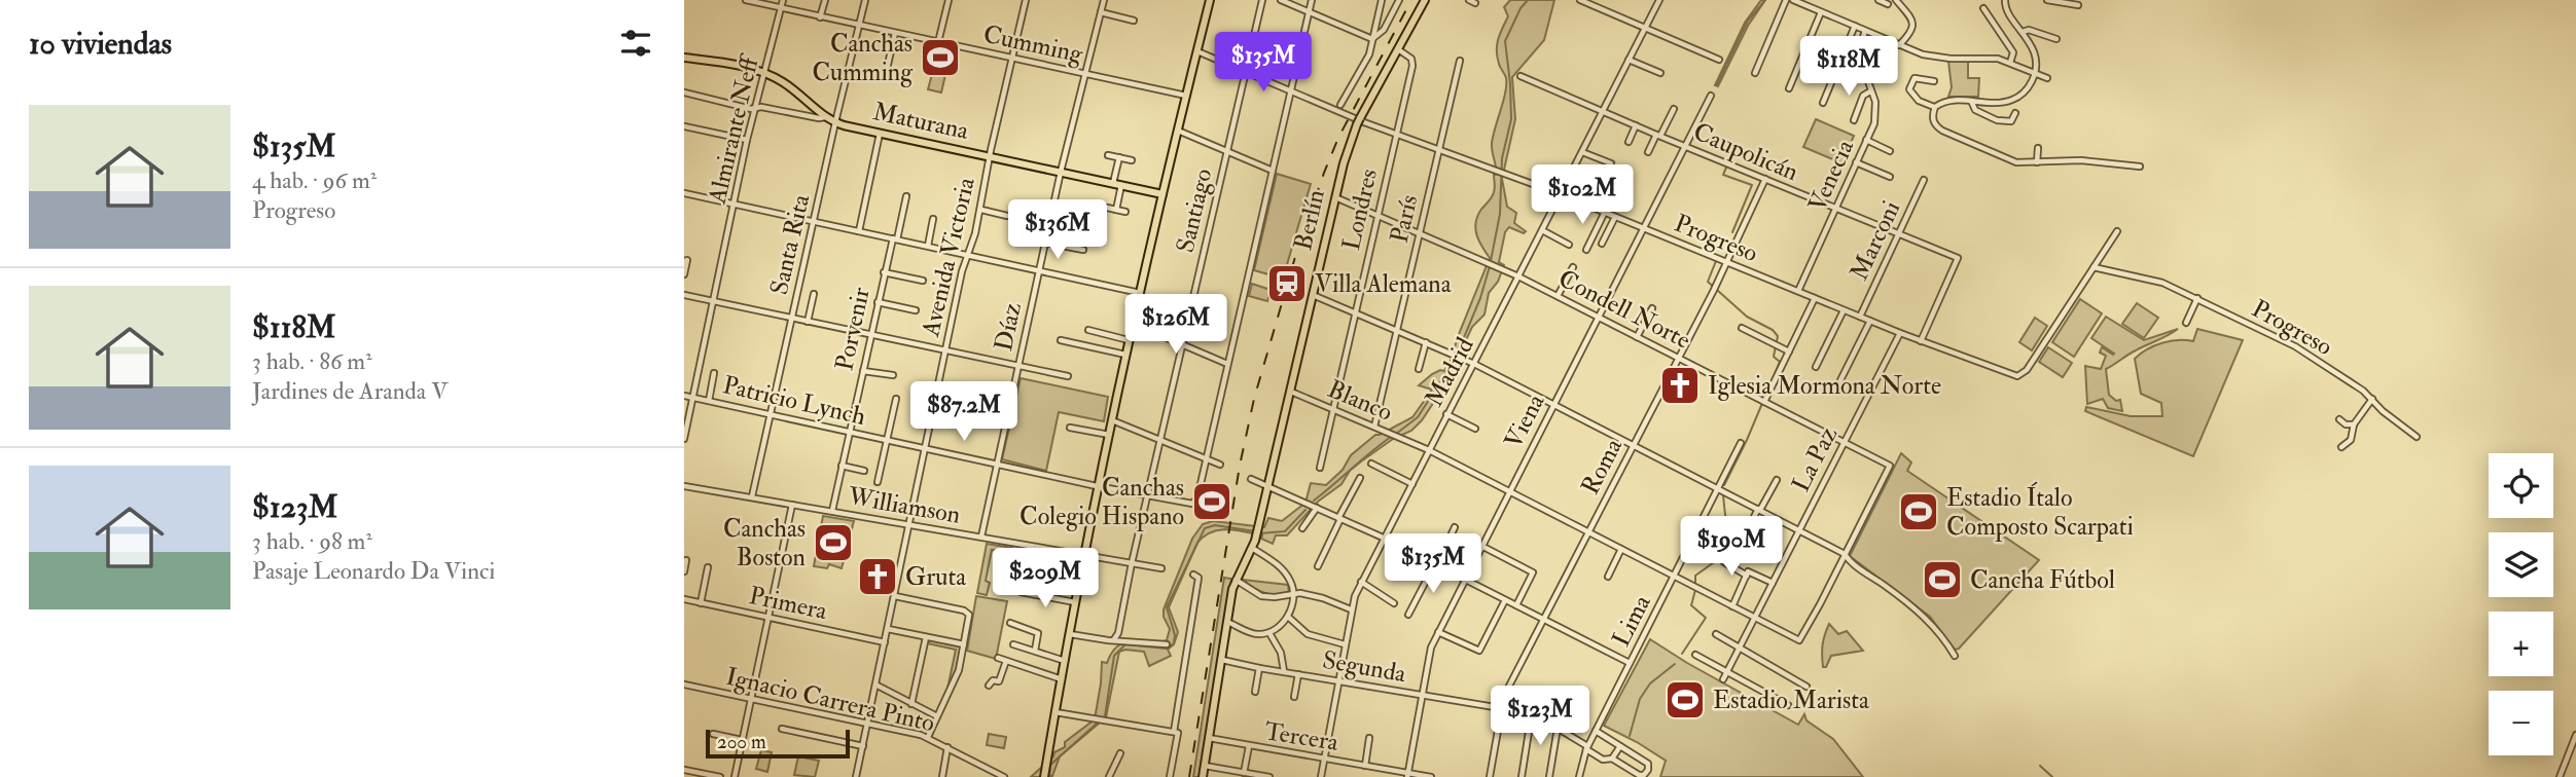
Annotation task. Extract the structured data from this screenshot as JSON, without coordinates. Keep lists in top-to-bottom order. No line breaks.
{"streets":{"main road":["Maturana","Berlín"],"street":["Cumming","Almirante Neff","Caupolicán","Venecia","Londres","Santiago","París","Progreso","Marconi","Santa Rita","Avenida Victoria","Condell Norte","Díaz","Porvenir","Madrid","Patricio Lynch","Blanco","Viena","La Paz","Roma","Williamson","Primera","Lima","Segunda","Ignacio Carrera Pinto","Tercera"]},"crossings":[["Cumming","Almirante Neff"],["Cumming","Santa Rita"],["Cumming","Avenida Victoria"],["Cumming","Díaz"],["Maturana","Almirante Neff"],["Maturana","Santa Rita"],["Maturana","Avenida Victoria"],["Maturana","Díaz"],["Almirante Neff","Patricio Lynch"],["Caupolicán","Venecia"],["Caupolicán","Progreso"],["Caupolicán","Marconi"],["Caupolicán","Madrid"],["Caupolicán","Viena"],["Caupolicán","Roma"],["Venecia","Progreso"],["Londres","Berlín"],["Londres","Progreso"],["Londres","Condell Norte"],["Londres","Blanco"],["Santiago","Progreso"],["Santiago","Patricio Lynch"],["Santiago","Williamson"],["París","Progreso"],["París","Condell Norte"],["París","Blanco"],["Berlín","Condell Norte"],["Berlín","Blanco"],["Berlín","Segunda"],["Berlín","Tercera"],["Progreso","Marconi"],["Progreso","Madrid"],["Progreso","Viena"],["Progreso","La Paz"],["Progreso","Roma"],["Santa Rita","Patricio Lynch"],["Santa Rita","Williamson"],["Avenida Victoria","Patricio Lynch"],["Avenida Victoria","Williamson"],["Avenida Victoria","Primera"],["Avenida Victoria","Ignacio Carrera Pinto"],["Condell Norte","Madrid"],["Condell Norte","Blanco"],["Condell Norte","Viena"],["Condell Norte","La Paz"],["Condell Norte","Roma"],["Díaz","Patricio Lynch"],["Díaz","Williamson"],["Porvenir","Patricio Lynch"],["Porvenir","Williamson"],["Madrid","Blanco"],["Madrid","Segunda"],["Madrid","Tercera"],["Blanco","Viena"],["Blanco","La Paz"],["Blanco","Roma"],["Blanco","Lima"],["Viena","Segunda"],["Viena","Tercera"],["Roma","Segunda"]],"places":{"sports":["Canchas Cumming","Canchas Colegio Hispano","Estadio Ítalo Composto Scarpati","Canchas Boston","Cancha Fútbol","Estadio Marista"],"station":["Villa Alemana"],"church":["Iglesia Mormona Norte","Gruta"]},"scale_bar":"200 m","page":{"heading":"10 viviendas","price":["$135M","$118M","$102M","$136M","$126M","$87.2M","$190M","$135M","$209M","$123M"],"list":[{"name":"$135M","note":"4 hab. · 96 m² · Progreso"},{"name":"$118M","note":"3 hab. · 86 m² · Jardines de Aranda V"},{"name":"$123M","note":"3 hab. · 98 m² · Pasaje Leonardo Da Vinci"}],"map_buttons":["+","−"],"scale":"200 m"}}
